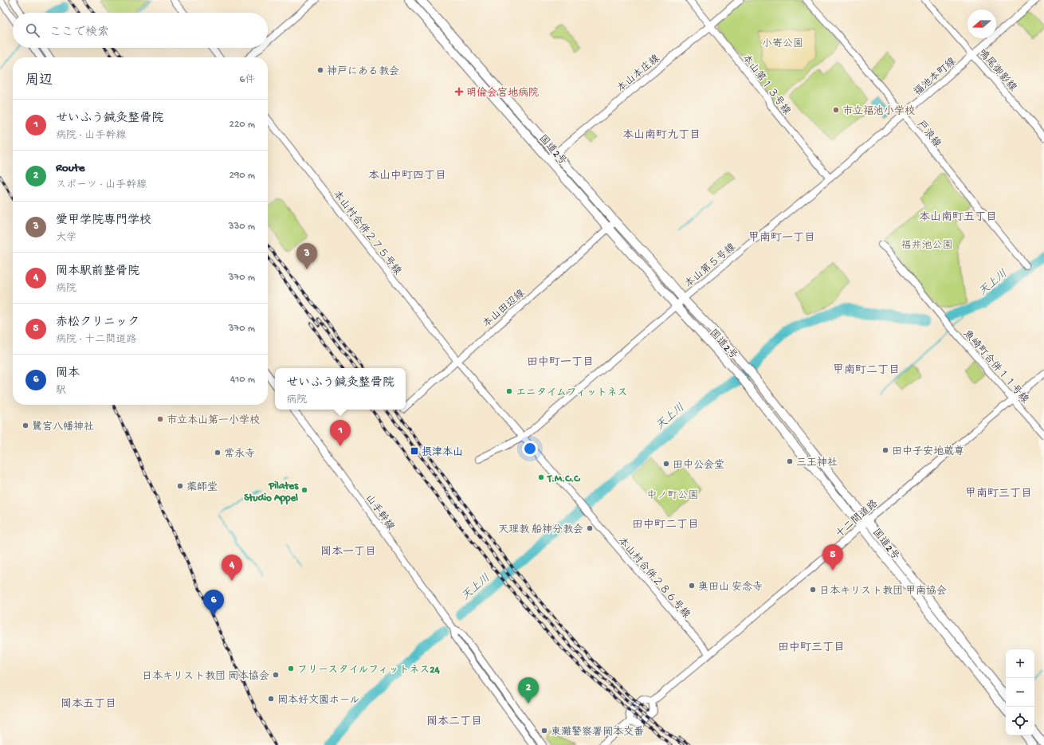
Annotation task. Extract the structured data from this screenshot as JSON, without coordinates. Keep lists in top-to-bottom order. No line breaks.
{"streets":{"highway":["国道2号"],"main road":["本山本庄線"],"street":["鳴尾御影線","福池本町線","本山第１３号線","戸浪線","本山村合併２７５号線","本山第５号線","本山田辺線","魚崎町合併１１号線","山手幹線","十二間道路","本山村合併２８６号線"]},"crossings":[["鳴尾御影線","福池本町線"],["本山本庄線","本山第１３号線"],["本山本庄線","国道2号"],["福池本町線","本山第１３号線"],["福池本町線","戸浪線"],["福池本町線","本山第５号線"],["本山第１３号線","本山第５号線"],["国道2号","本山第５号線"],["国道2号","本山田辺線"],["国道2号","十二間道路"],["本山村合併２７５号線","本山第５号線"],["本山村合併２７５号線","本山田辺線"],["本山村合併２７５号線","本山村合併２８６号線"],["本山第５号線","本山村合併２８６号線"],["魚崎町合併１１号線","十二間道路"],["十二間道路","本山村合併２８６号線"]],"districts":["本山南町九丁目","本山中町四丁目","本山南町五丁目","甲南町一丁目","田中町一丁目","甲南町二丁目","甲南町三丁目","田中町二丁目","岡本一丁目","田中町三丁目","岡本五丁目","岡本二丁目"],"water":["天上川"],"parks":["小寄公園","福井池公園","中ノ町公園"],"places":{"other":["神戸にある教会","市立福池小学校","エニタイムフィットネス","市立本山第一小学校","鷺宮八幡神社","田中子安地蔵尊","常永寺","三王神社","田中公会堂","T.M.C.C","薬師堂","Pilates Studio Appel","天理教 船神分教会","奥田山 安念寺","日本キリスト教団 甲南協会","フリースタイルフィットネス24","日本キリスト教団 岡本協会","岡本好文園ホール","東灘警察署岡本交番"],"health":["明倫会宮地病院"],"transit":["摂津本山"]},"north":"left","page":{"search":"ここで検索","heading":["周辺","6件"],"list":[{"mark":"1","name":"せいふう鍼灸整骨院","note":"病院 · 山手幹線","value":"220 m"},{"mark":"2","name":"Route","note":"スポーツ · 山手幹線","value":"290 m"},{"mark":"3","name":"愛甲学院専門学校","note":"大学","value":"330 m"},{"mark":"4","name":"岡本駅前整骨院","note":"病院","value":"370 m"},{"mark":"5","name":"赤松クリニック","note":"病院 · 十二間道路","value":"370 m"},{"mark":"6","name":"岡本","note":"駅","value":"410 m"}],"pins":["3","1","5","4","6","2"],"popup":["せいふう鍼灸整骨院","病院"],"map_buttons":["+","−"]}}
